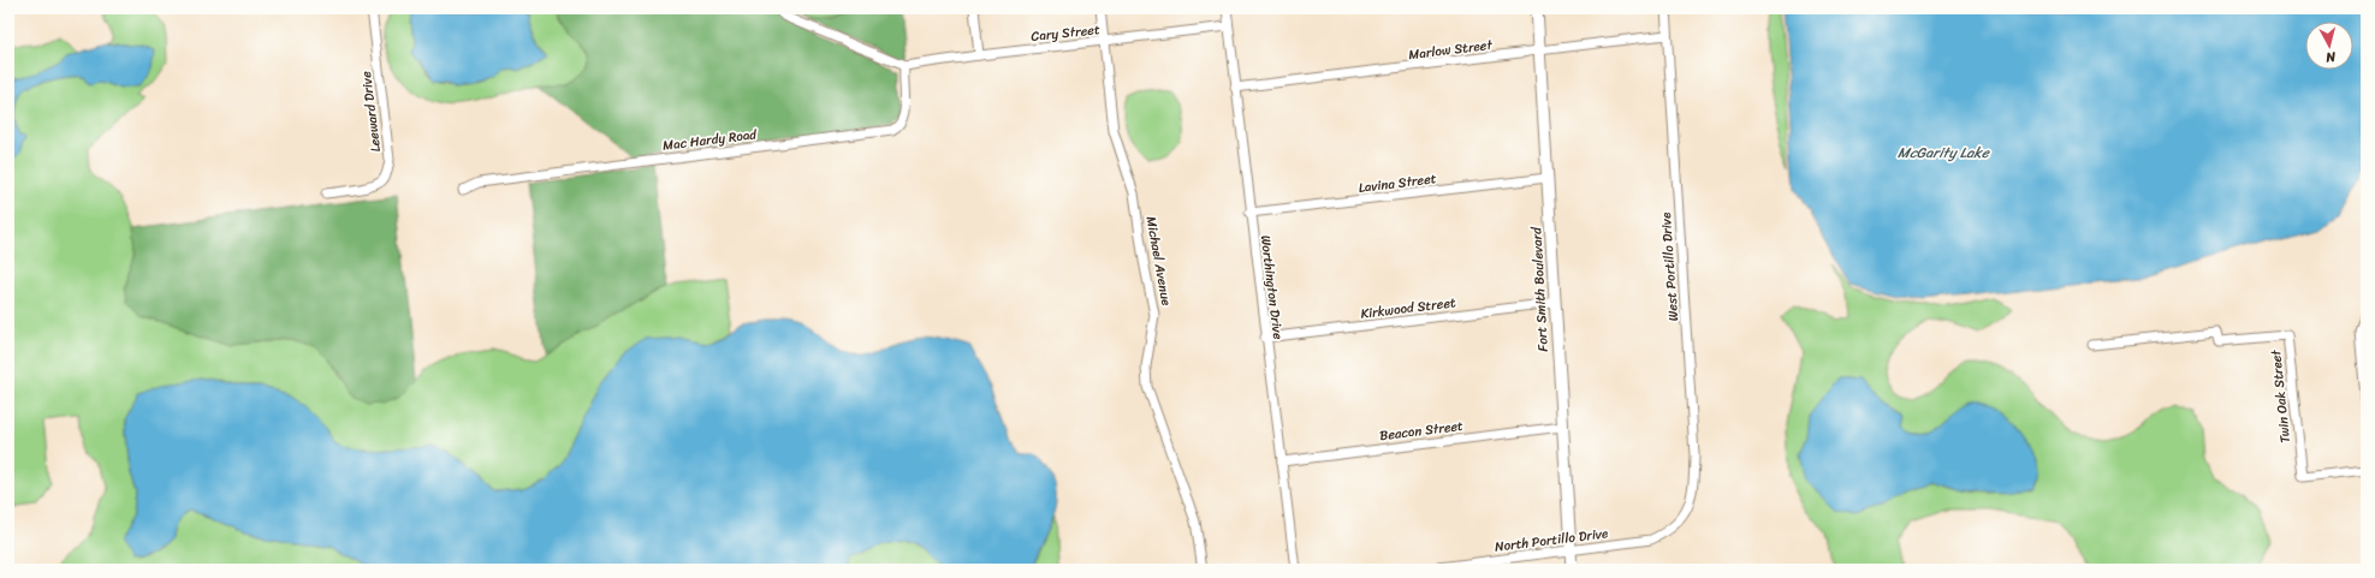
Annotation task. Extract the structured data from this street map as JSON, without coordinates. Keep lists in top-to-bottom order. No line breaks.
{"streets":{"street":["Cary Street","Marlow Street","Leeward Drive","Mac Hardy Road","Lavina Street","Michael Avenue","West Portillo Drive","Worthington Drive","Fort Smith Boulevard","Kirkwood Street","Twin Oak Street","Beacon Street","North Portillo Drive"]},"crossings":[["Cary Street","Mac Hardy Road"],["Cary Street","Michael Avenue"],["Cary Street","Worthington Drive"],["Marlow Street","West Portillo Drive"],["Marlow Street","Worthington Drive"],["Marlow Street","Fort Smith Boulevard"],["Lavina Street","Worthington Drive"],["Lavina Street","Fort Smith Boulevard"],["West Portillo Drive","North Portillo Drive"],["Worthington Drive","Kirkwood Street"],["Worthington Drive","Beacon Street"],["Fort Smith Boulevard","Kirkwood Street"],["Fort Smith Boulevard","Beacon Street"],["Fort Smith Boulevard","North Portillo Drive"]],"water":["McGarity Lake"],"north":"bottom"}
